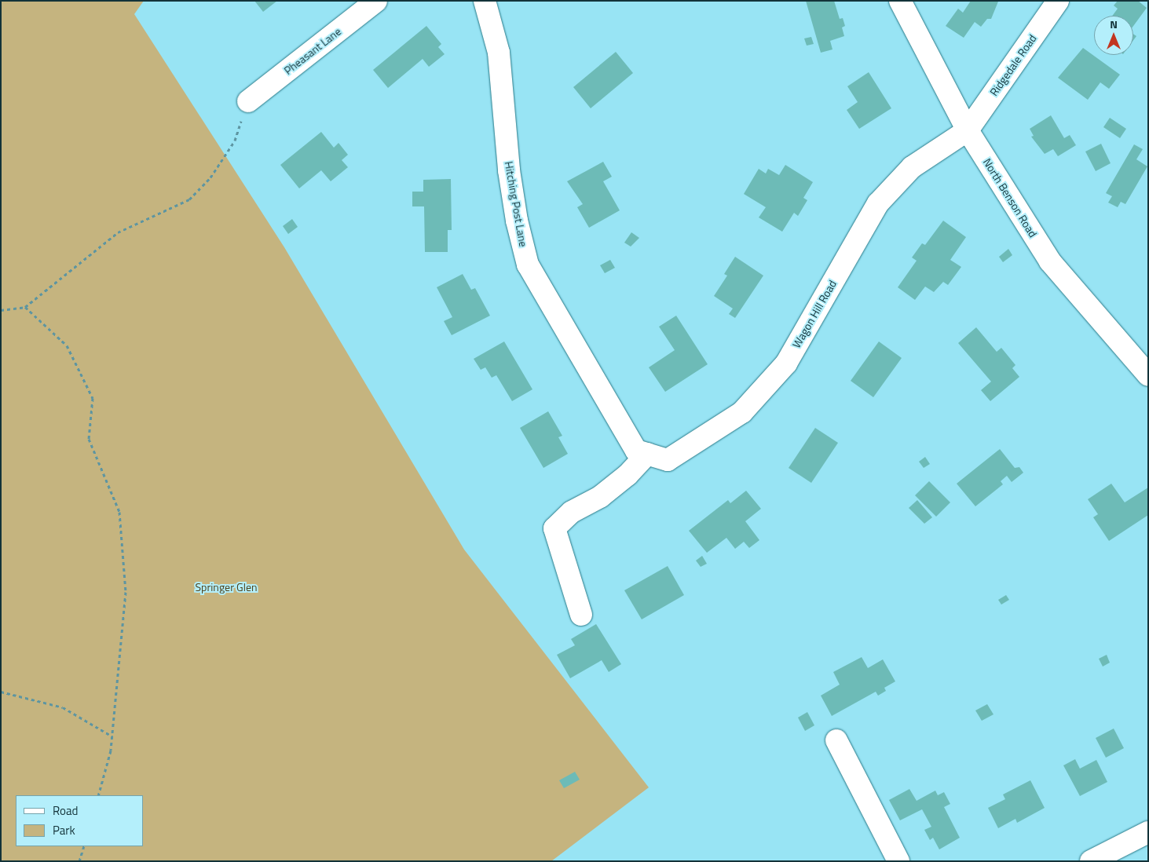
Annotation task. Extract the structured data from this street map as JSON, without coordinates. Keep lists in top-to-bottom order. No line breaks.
{"streets":{"street":["Pheasant Lane","Ridgedale Road","North Benson Road","Hitching Post Lane","Wagon Hill Road"]},"crossings":[["Ridgedale Road","North Benson Road"],["Ridgedale Road","Wagon Hill Road"],["North Benson Road","Wagon Hill Road"],["Hitching Post Lane","Wagon Hill Road"]],"parks":["Springer Glen"],"legend":["Road","Park"],"north":"top"}
